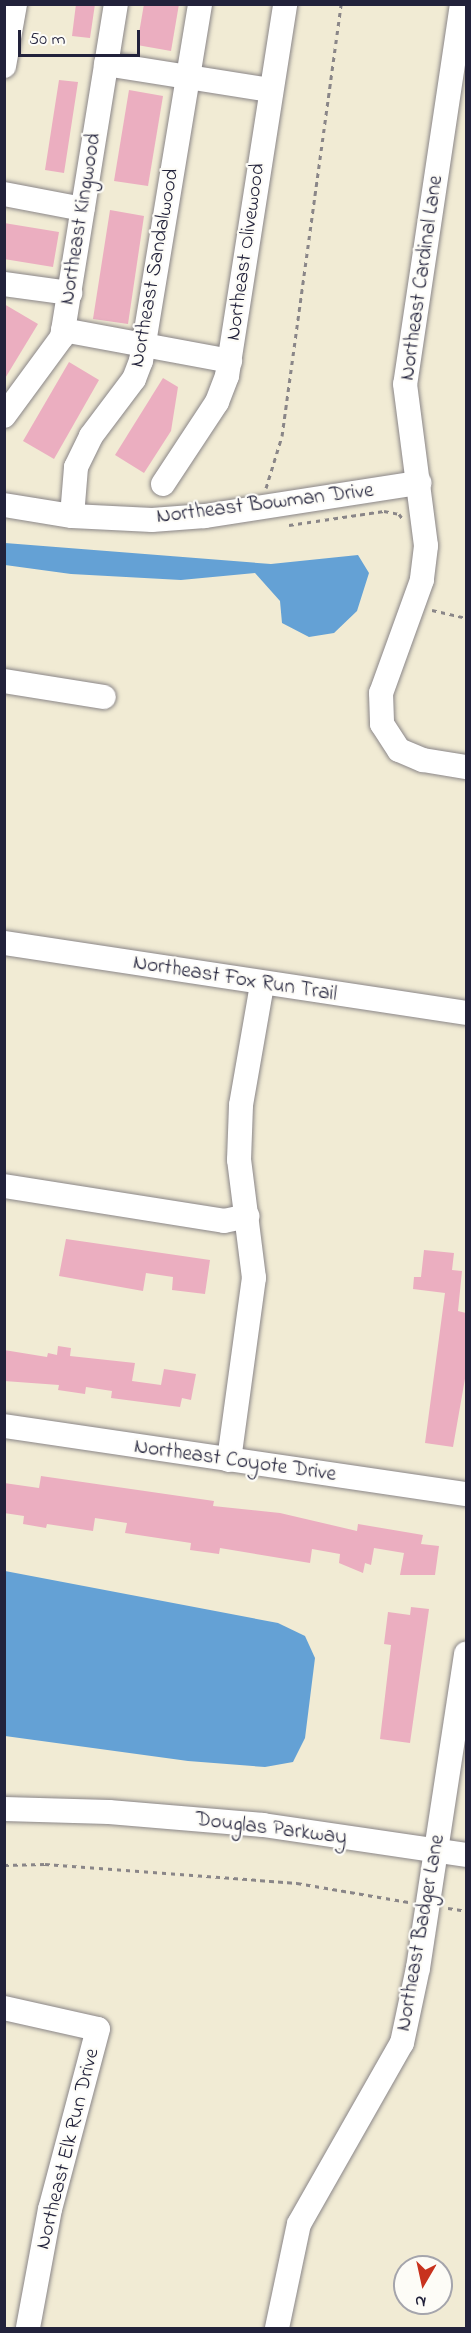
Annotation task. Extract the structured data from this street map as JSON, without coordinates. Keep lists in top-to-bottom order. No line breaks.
{"streets":{"street":["Northeast Kingwood","Northeast Olivewood","Northeast Sandalwood","Northeast Cardinal Lane","Northeast Bowman Drive","Northeast Fox Run Trail","Northeast Coyote Drive","Douglas Parkway","Northeast Badger Lane","Northeast Elk Run Drive"]},"crossings":[["Northeast Sandalwood","Northeast Bowman Drive"],["Northeast Cardinal Lane","Northeast Bowman Drive"],["Douglas Parkway","Northeast Badger Lane"]],"scale_bar":"50 m","north":"bottom"}
